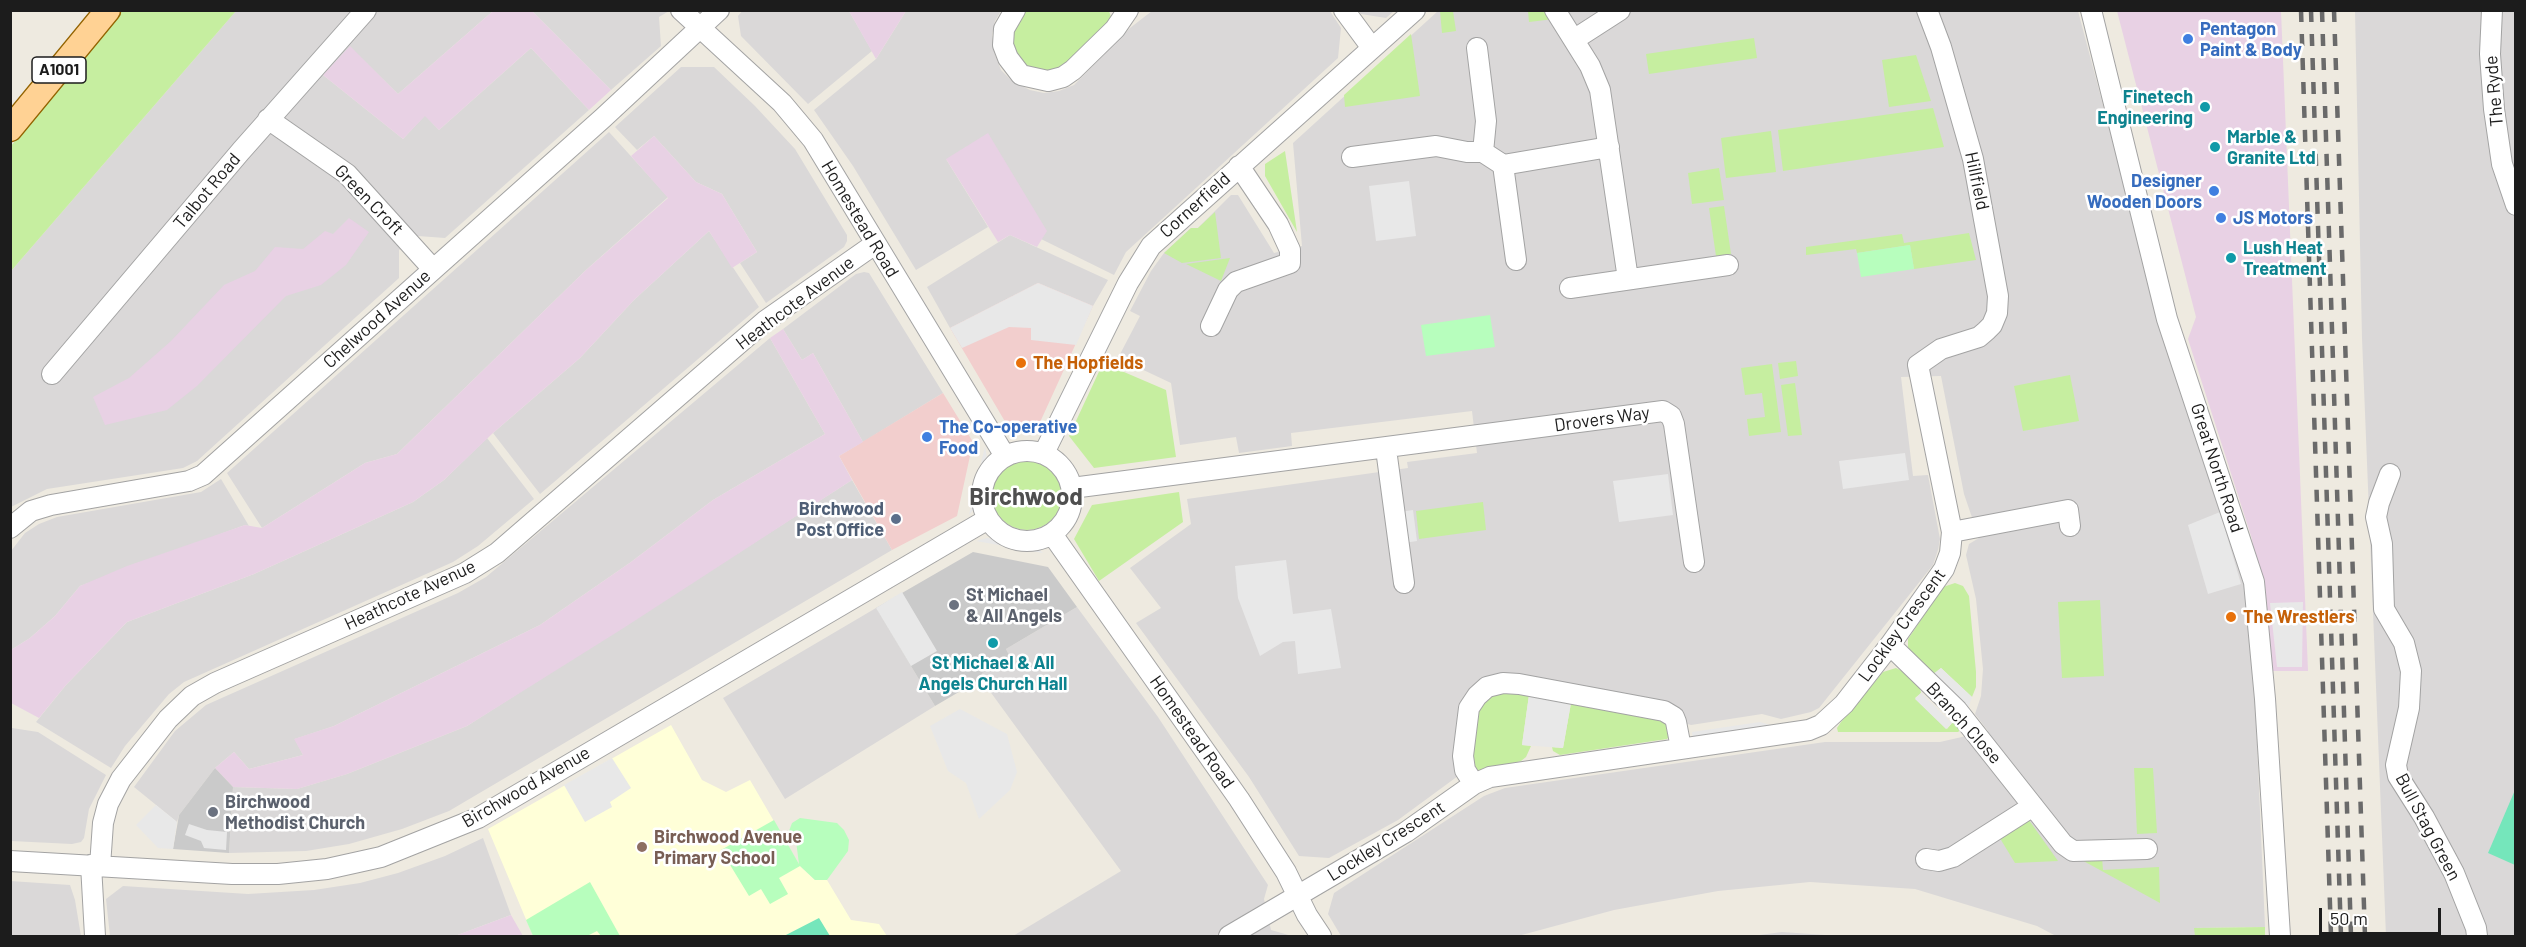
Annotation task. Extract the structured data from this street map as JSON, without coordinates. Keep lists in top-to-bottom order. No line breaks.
{"streets":{"main road":["A1001"],"street":["The Ryde","Hillfield","Talbot Road","Green Croft","Cornerfield","Homestead Road","Heathcote Avenue","Chelwood Avenue","Drovers Way","Great North Road","Lockley Crescent","Branch Close","Birchwood Avenue","Bull Stag Green"]},"crossings":[["Hillfield","Lockley Crescent"],["Talbot Road","Green Croft"],["Green Croft","Chelwood Avenue"],["Cornerfield","Homestead Road"],["Cornerfield","Drovers Way"],["Cornerfield","Birchwood Avenue"],["Homestead Road","Heathcote Avenue"],["Homestead Road","Chelwood Avenue"],["Homestead Road","Drovers Way"],["Homestead Road","Lockley Crescent"],["Homestead Road","Birchwood Avenue"],["Heathcote Avenue","Birchwood Avenue"],["Drovers Way","Birchwood Avenue"],["Lockley Crescent","Branch Close"]],"districts":["Birchwood"],"places":["Pentagon Paint & Body","Finetech Engineering","Marble & Granite Ltd","Designer Wooden Doors","JS Motors","Lush Heat Treatment","The Hopfields","The Co-operative Food","Birchwood Post Office","St Michael & All Angels","The Wrestlers","St Michael & All Angels Church Hall","Birchwood Methodist Church","Birchwood Avenue Primary School"],"scale_bar":"50 m"}
